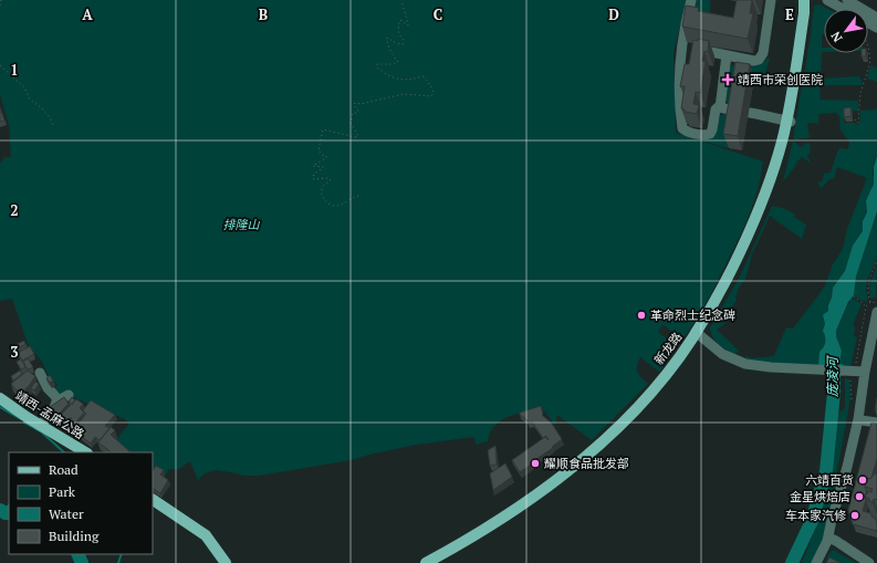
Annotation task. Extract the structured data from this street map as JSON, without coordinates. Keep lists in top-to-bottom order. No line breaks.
{"streets":{"main road":["新龙路","靖西-孟麻公路"]},"water":["庞凌河"],"parks":["排隆山"],"places":{"health":["靖西市荣创医院"],"other":["革命烈士纪念碑","耀顺食品批发部","六靖百货","金星烘焙店","车本家汽修"]},"legend":["Road","Park","Water","Building"],"north":"bottom left","grid":{"columns":["A","B","C","D","E"],"rows":["1","2","3"]}}
